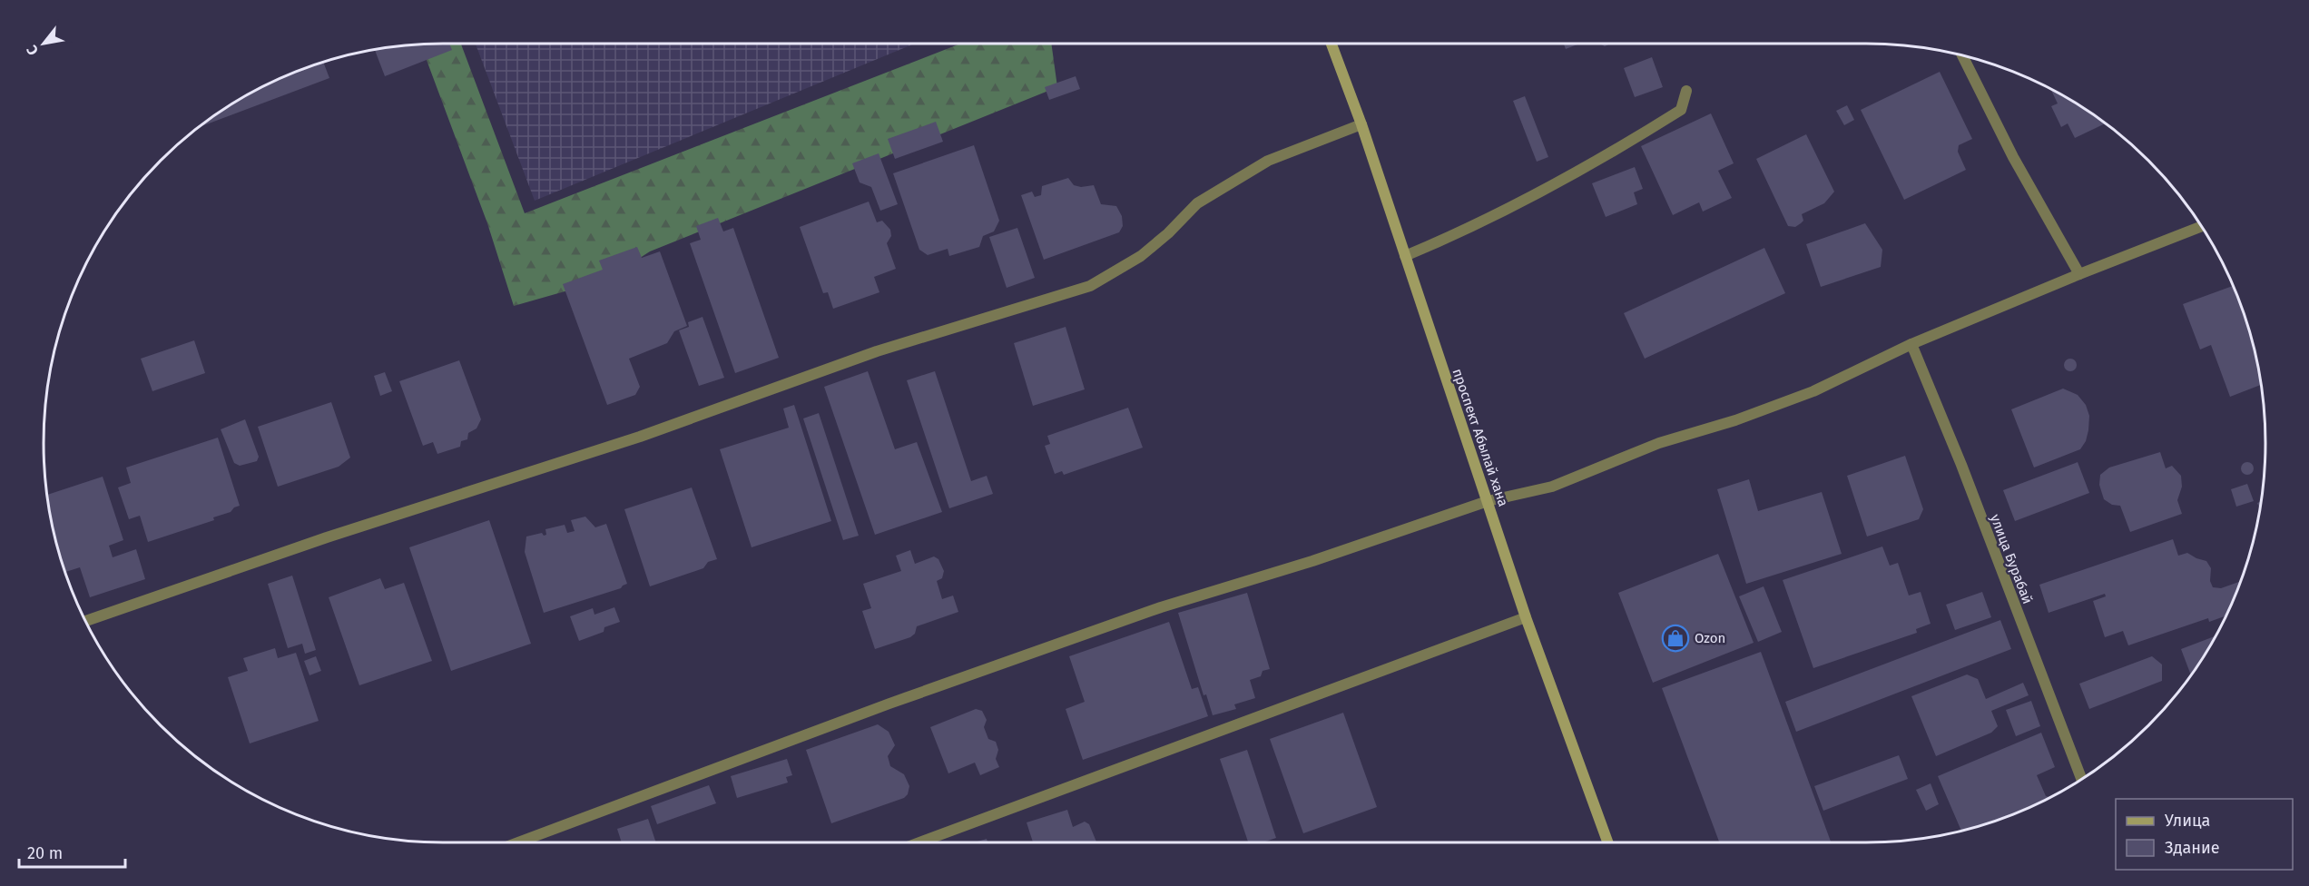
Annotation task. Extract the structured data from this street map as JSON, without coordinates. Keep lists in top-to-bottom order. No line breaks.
{"streets":{"main road":["проспект Абылай хана"],"street":["улица Бурабай"]},"places":{"shop":["Ozon"]},"legend":["Улица","Здание"],"scale_bar":"20 m","north":"bottom left"}
